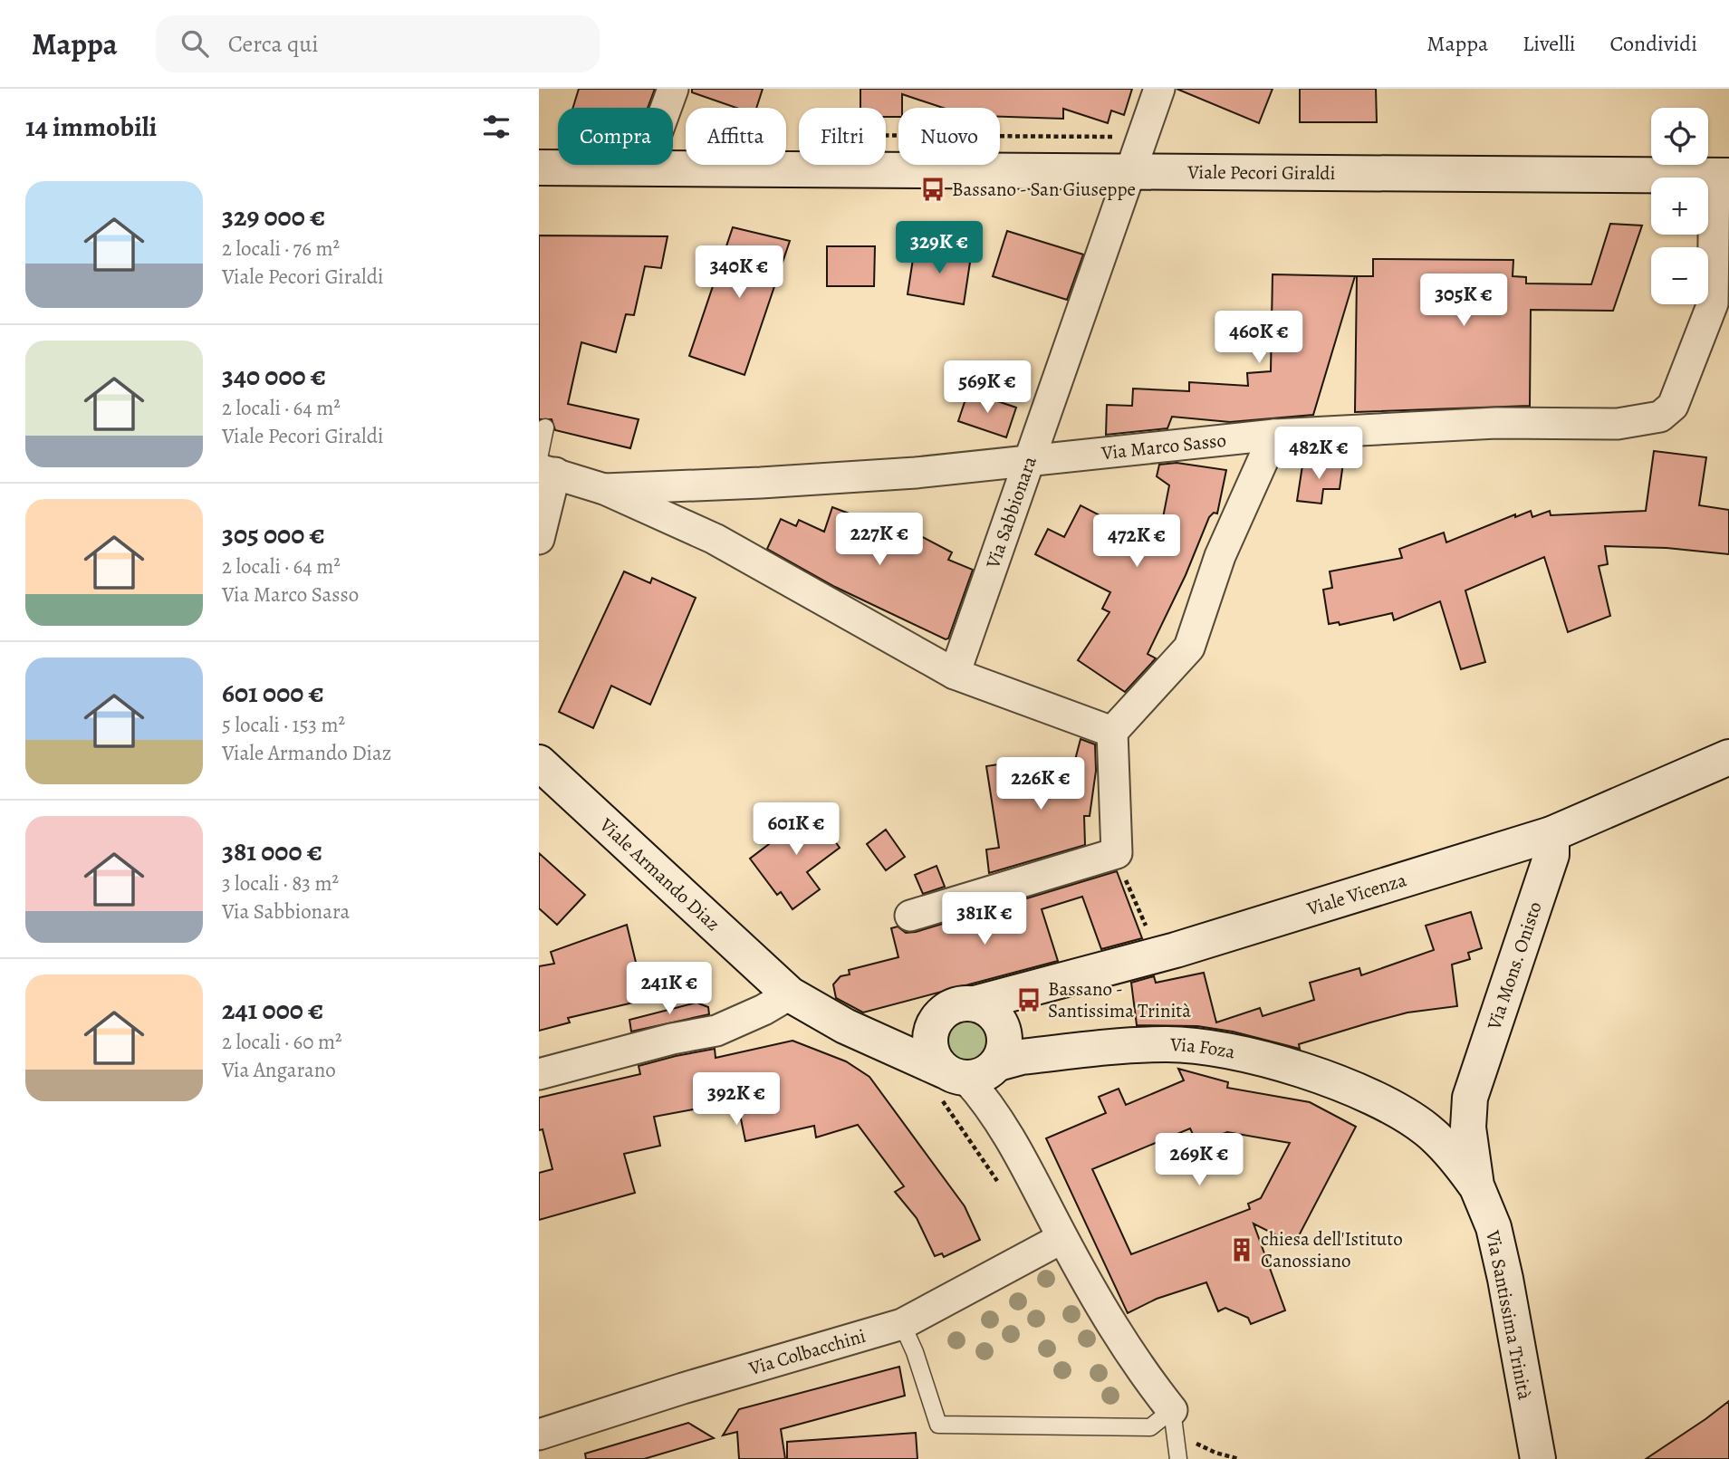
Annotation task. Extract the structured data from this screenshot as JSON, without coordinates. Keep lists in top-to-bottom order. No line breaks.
{"streets":{"street":["Viale Pecori Giraldi","Via Marco Sasso","Via Sabbionara","Viale Armando Diaz","Viale Vicenza","Via Mons. Onisto","Via Foza","Via Santissima Trinità","Via Colbacchini"]},"crossings":[["Viale Pecori Giraldi","Via Marco Sasso"],["Viale Pecori Giraldi","Via Sabbionara"],["Via Marco Sasso","Via Sabbionara"],["Viale Armando Diaz","Viale Vicenza"],["Viale Armando Diaz","Via Foza"],["Viale Vicenza","Via Mons. Onisto"],["Viale Vicenza","Via Foza"],["Via Mons. Onisto","Via Foza"],["Via Mons. Onisto","Via Santissima Trinità"],["Via Foza","Via Santissima Trinità"]],"places":{"bus stop":["Bassano - San Giuseppe","Bassano - Santissima Trinità"],"building":["chiesa dell'Istituto Canossiano"]},"page":{"header":"Mappa","search":"Cerca qui","nav":["Mappa","Livelli","Condividi"],"heading":"14 immobili","map_buttons":["+","−"],"chip":["Compra","Affitta","Filtri","Nuovo"],"list":[{"name":"329 000 €","note":"2 locali · 76 m² · Viale Pecori Giraldi"},{"name":"340 000 €","note":"2 locali · 64 m² · Viale Pecori Giraldi"},{"name":"305 000 €","note":"2 locali · 64 m² · Via Marco Sasso"},{"name":"601 000 €","note":"5 locali · 153 m² · Viale Armando Diaz"},{"name":"381 000 €","note":"3 locali · 83 m² · Via Sabbionara"},{"name":"241 000 €","note":"2 locali · 60 m² · Via Angarano"}],"price":["329K €","340K €","305K €","460K €","569K €","482K €","227K €","472K €","226K €","601K €","381K €","241K €","392K €","269K €"]}}
